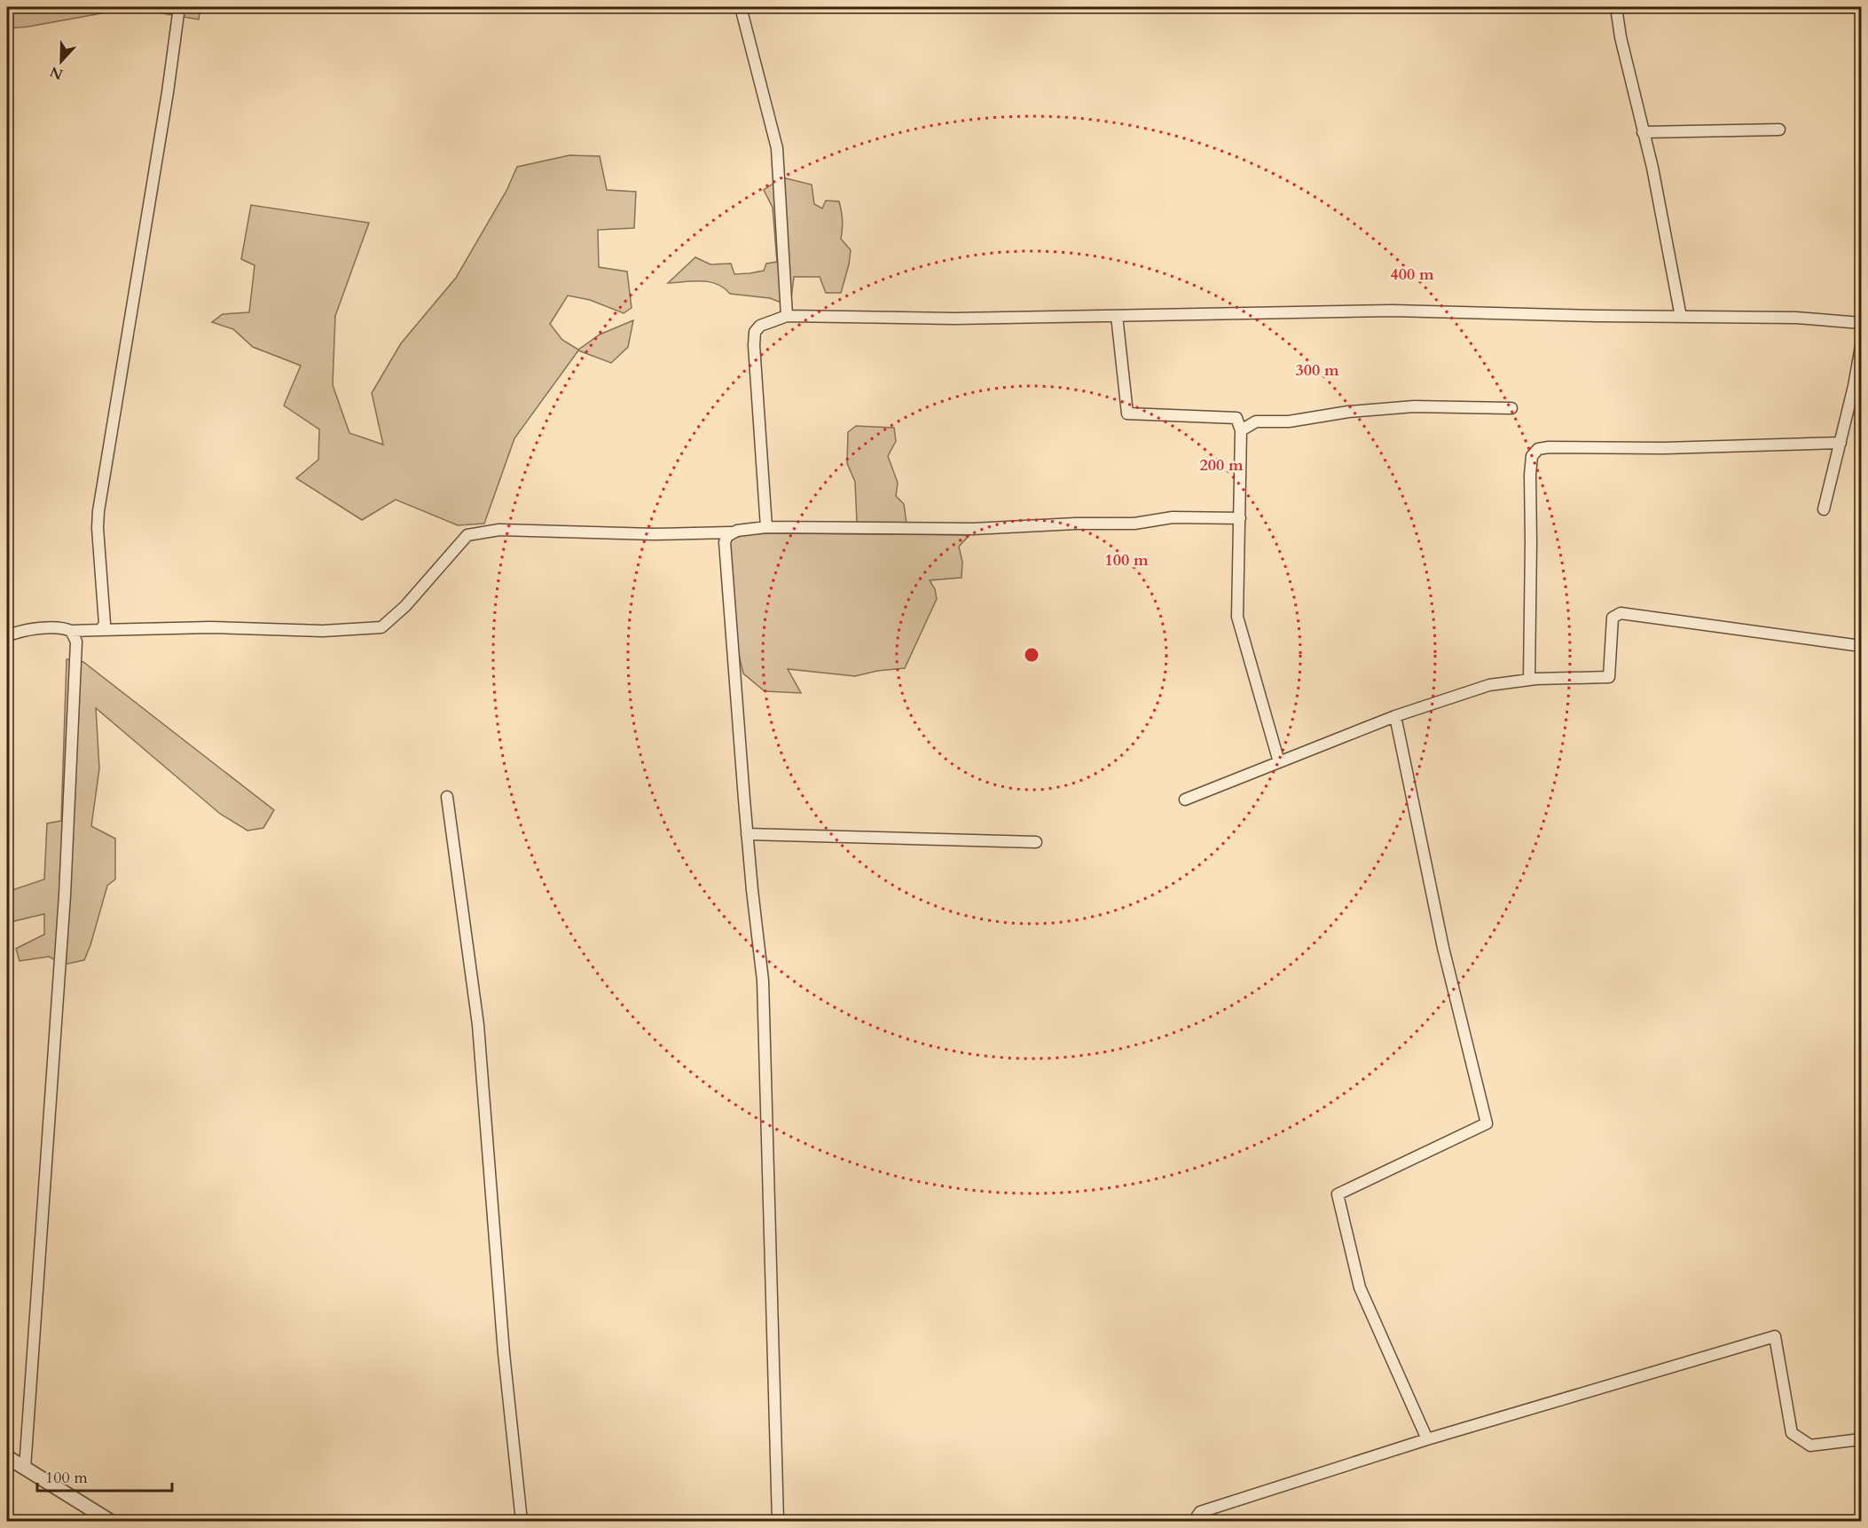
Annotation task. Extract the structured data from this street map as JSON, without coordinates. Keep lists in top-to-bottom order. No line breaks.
{"scale_bar":"100 m","north":"bottom","rings":["400 m","300 m","200 m","100 m"]}
